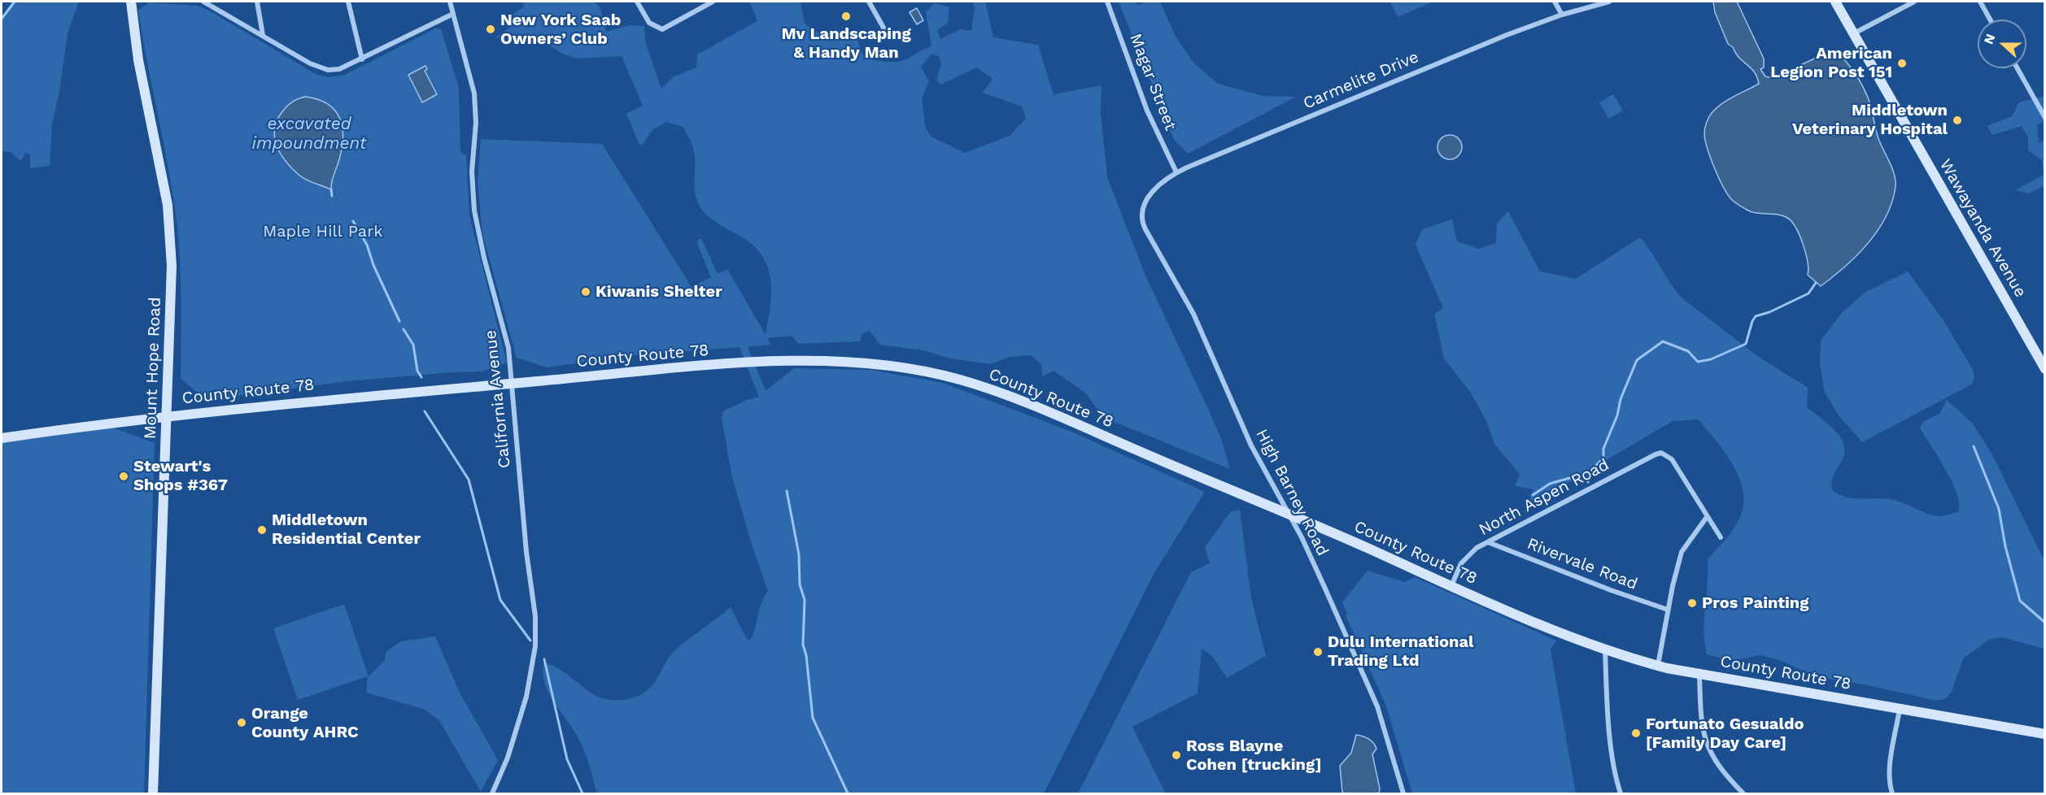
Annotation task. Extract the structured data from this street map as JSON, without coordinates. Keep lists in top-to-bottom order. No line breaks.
{"streets":{"street":["Carmelite Drive","Magar Street","Wawayanda Avenue","County Route 78","Mount Hope Road","California Avenue","High Barney Road","North Aspen Road","Rivervale Road"]},"crossings":[["Carmelite Drive","Magar Street"],["Carmelite Drive","High Barney Road"],["County Route 78","Mount Hope Road"],["County Route 78","California Avenue"],["County Route 78","High Barney Road"],["County Route 78","North Aspen Road"],["North Aspen Road","Rivervale Road"]],"water":["excavated impoundment"],"parks":["Maple Hill Park"],"places":["Mv Landscaping & Handy Man","New York Saab Owners’ Club","American Legion Post 151","Middletown Veterinary Hospital","Kiwanis Shelter","Stewart's Shops #367","Middletown Residential Center","Pros Painting","Dulu International Trading Ltd","Orange County AHRC","Fortunato Gesualdo [Family Day Care]","Ross Blayne Cohen [trucking]"],"north":"left"}
